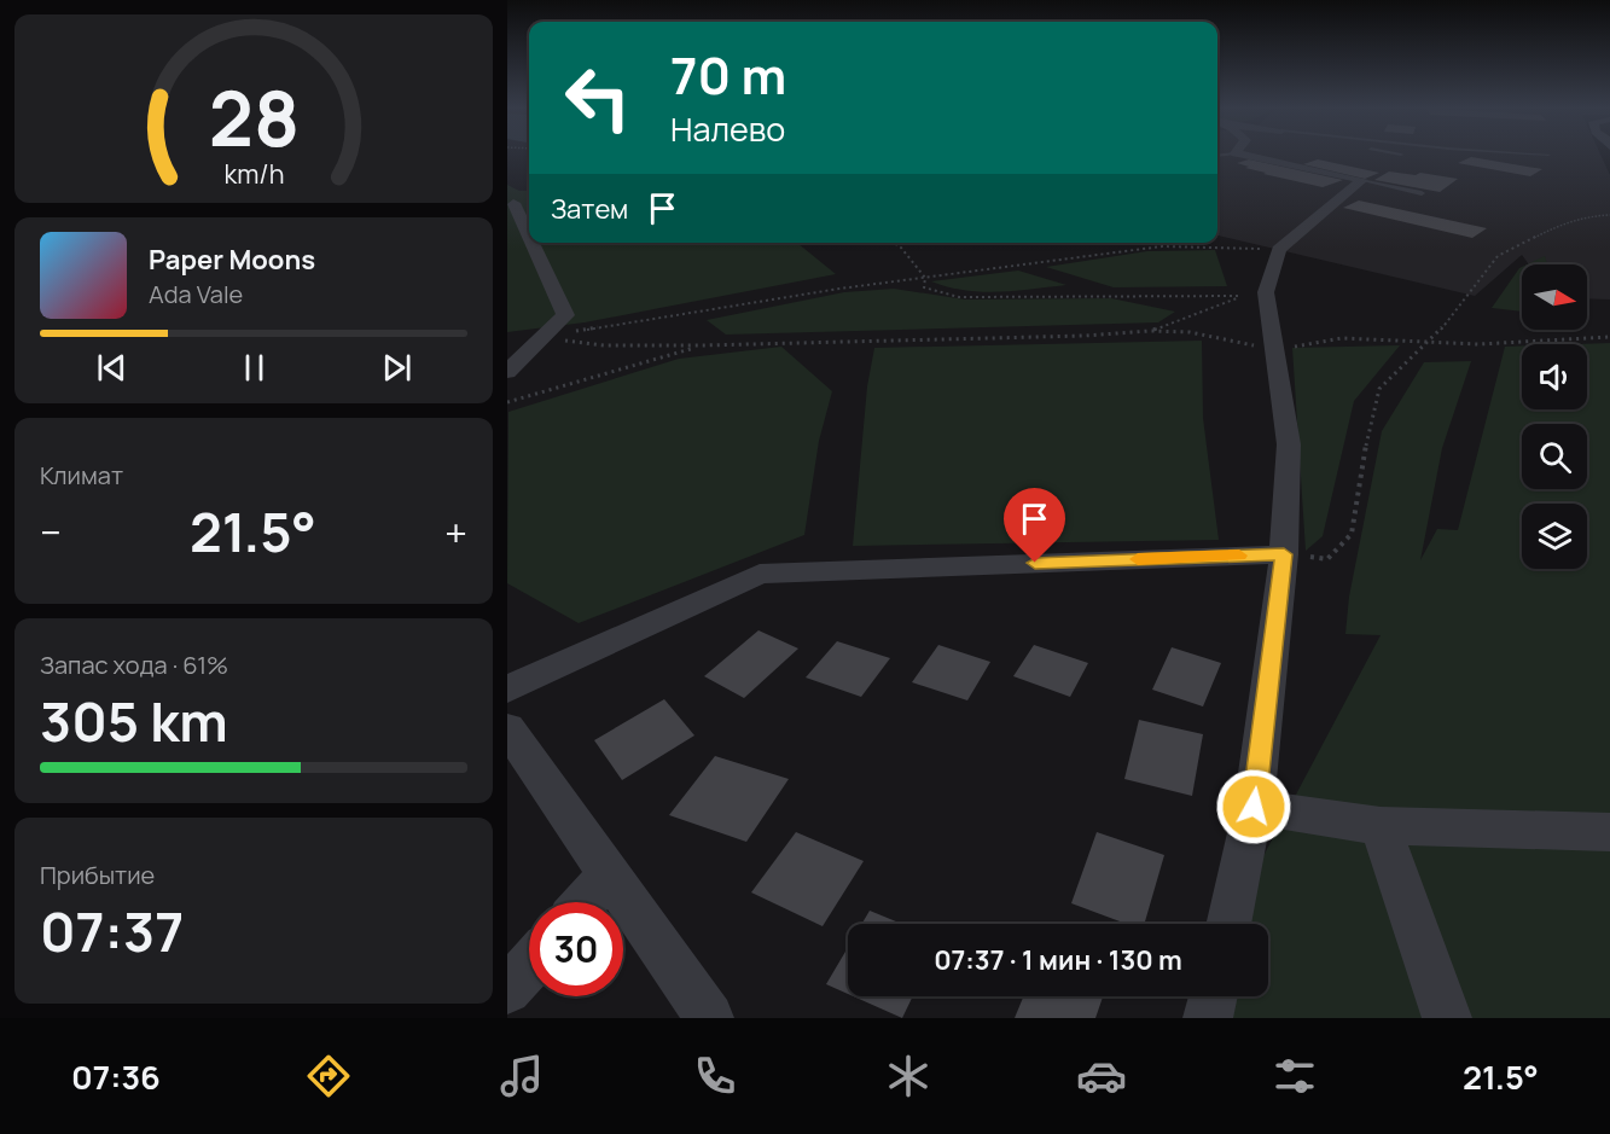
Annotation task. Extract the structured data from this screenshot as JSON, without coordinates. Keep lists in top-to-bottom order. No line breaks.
{"north":"right","page":{"turn":["70 m","Налево"],"then":"Затем","song":["Paper Moons","Ada Vale"],"tile":["Климат",["Запас хода · 61%","305 km"],["Прибытие","07:37"]],"heat":["−","21.5°","+"],"limit":"30","trip":"07:37 · 1 мин · 130 m","tabs":["07:36","21.5°"],"gauge":["28","km/h"]}}
